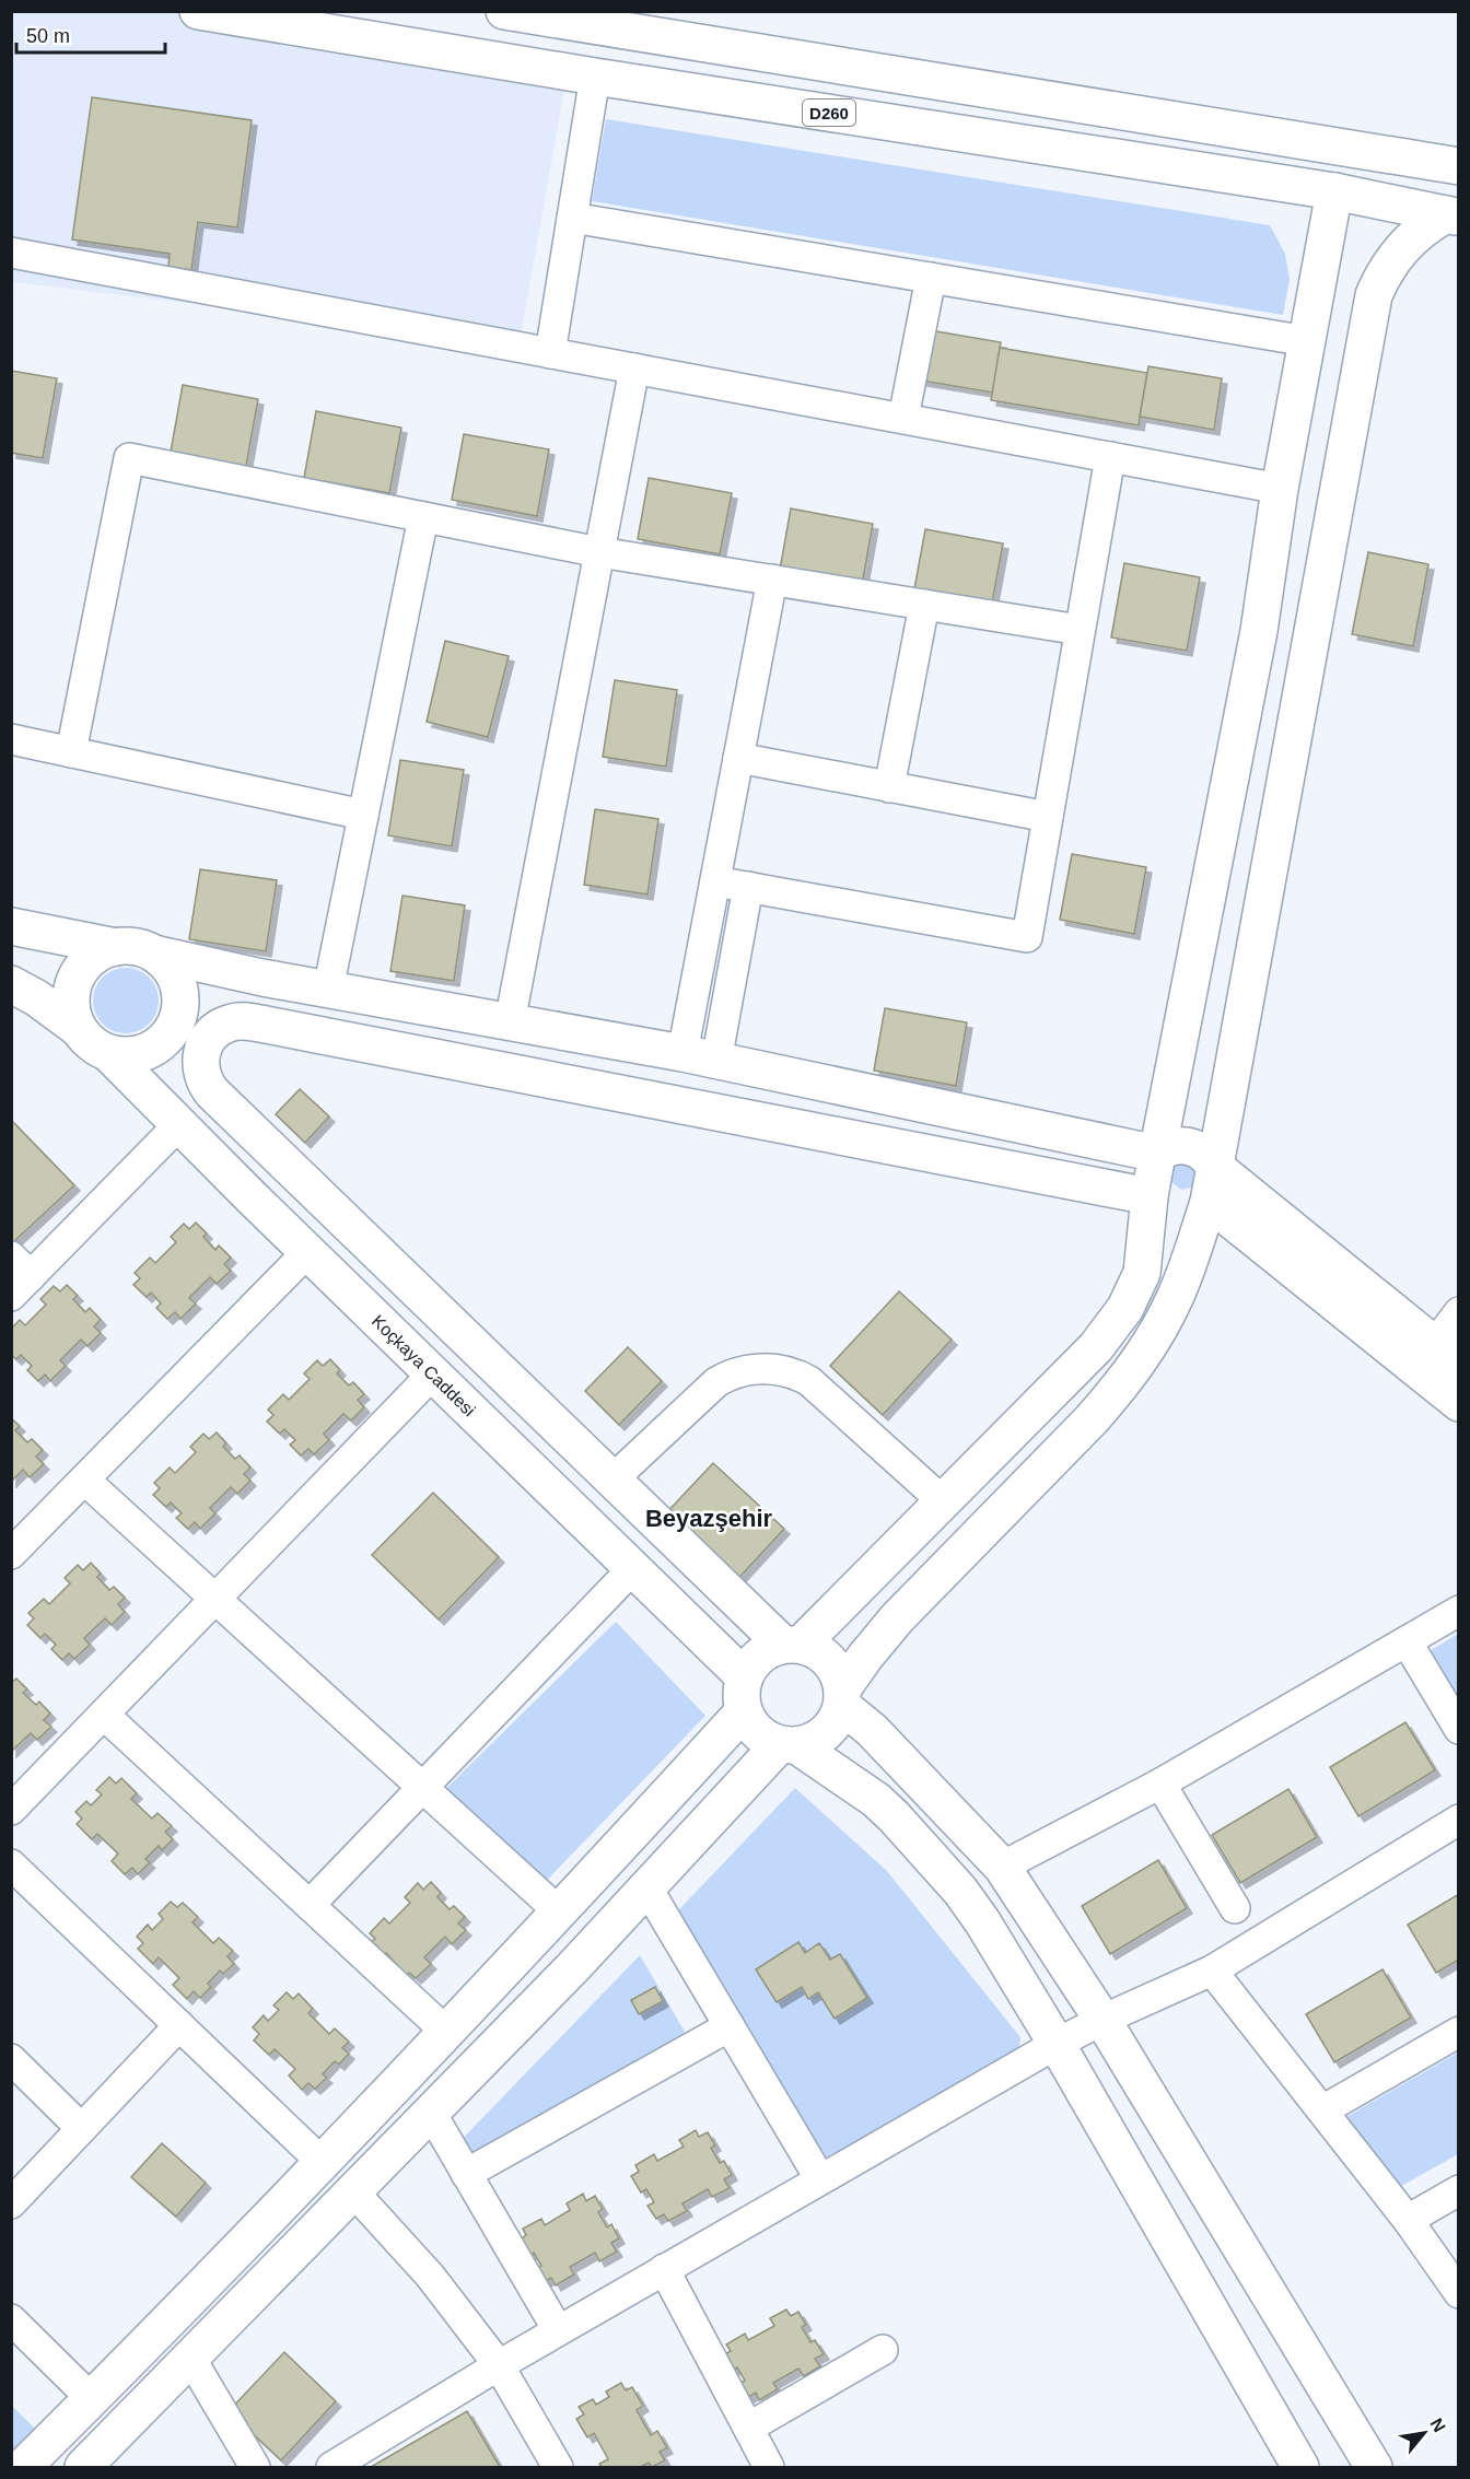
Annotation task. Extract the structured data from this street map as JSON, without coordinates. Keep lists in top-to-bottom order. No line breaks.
{"streets":{"main road":["D260","Koçkaya Caddesi"]},"districts":["Beyazşehir"],"scale_bar":"50 m","north":"top right"}
